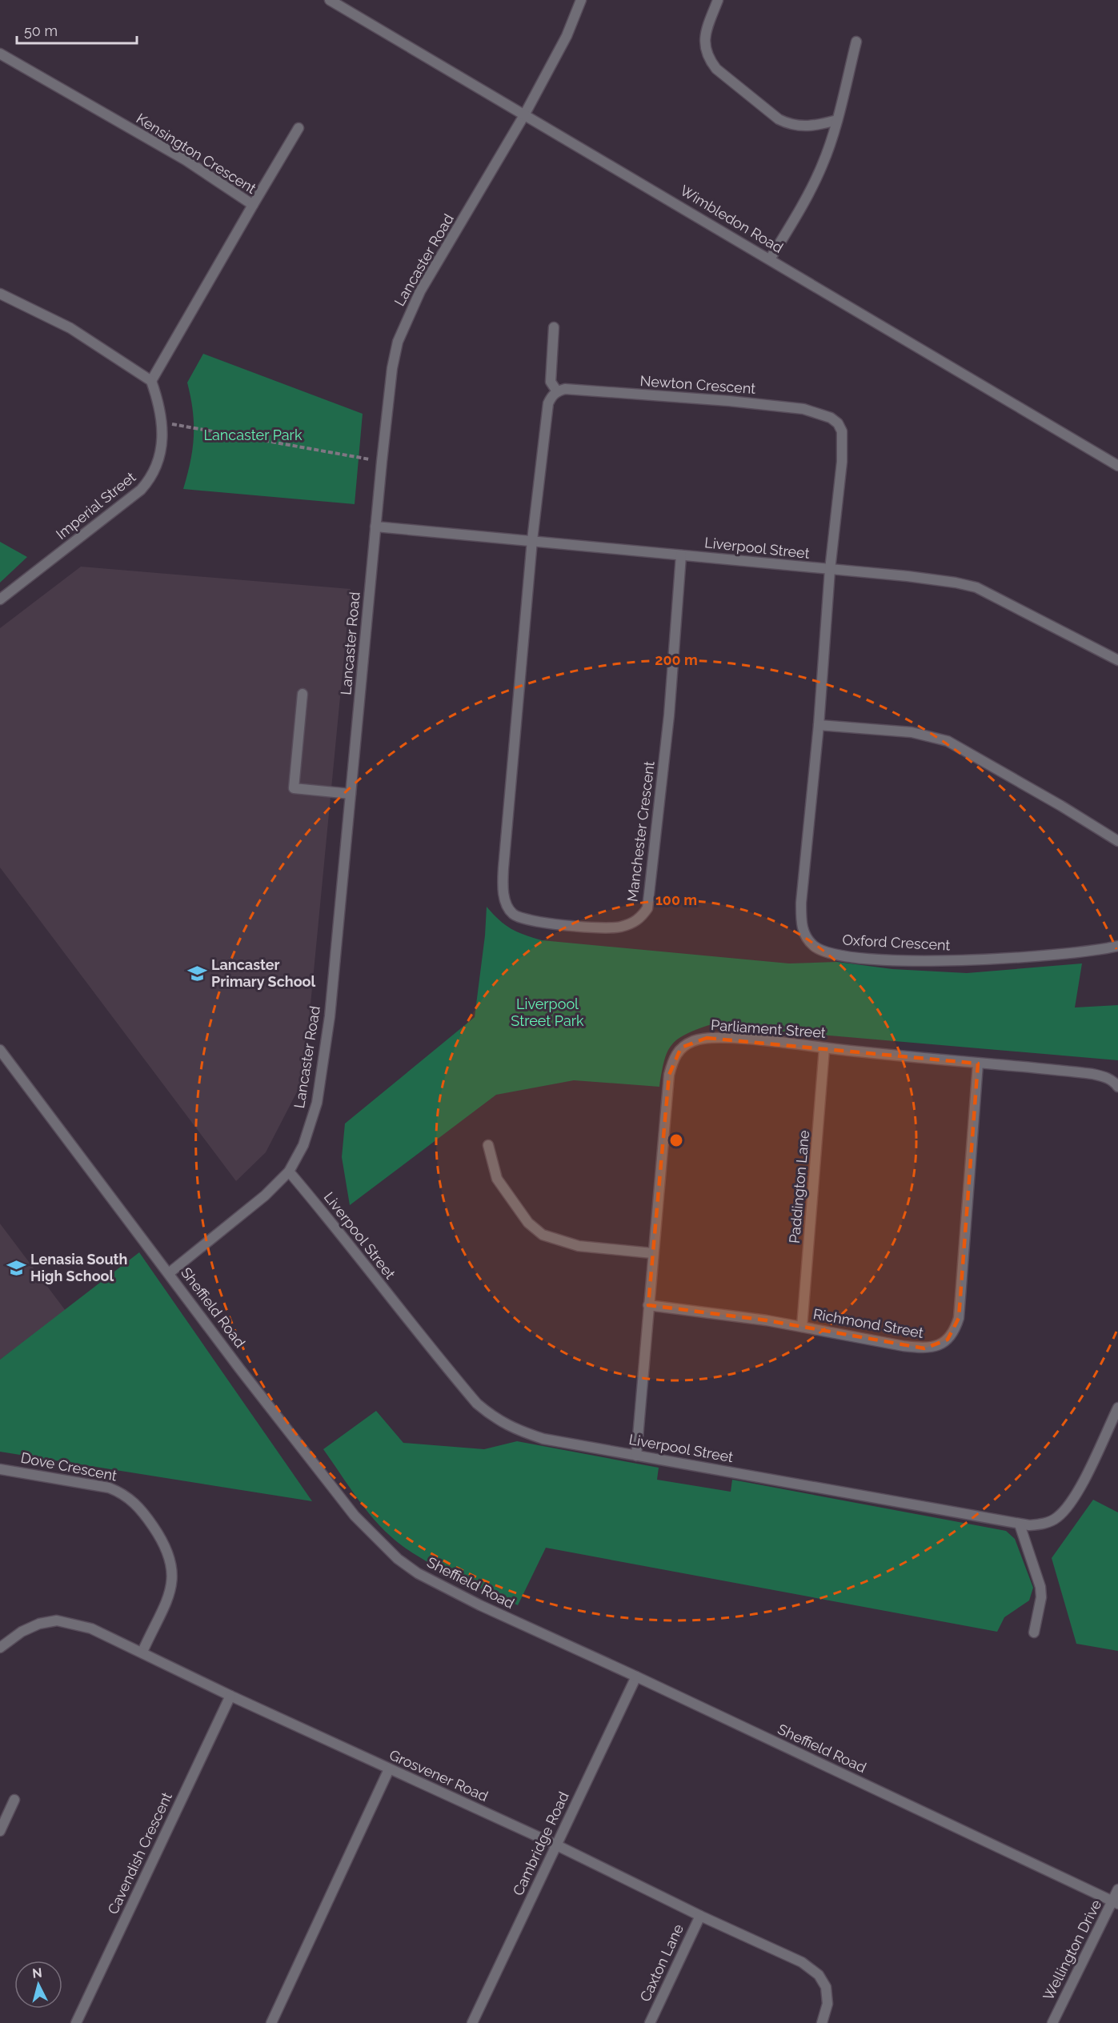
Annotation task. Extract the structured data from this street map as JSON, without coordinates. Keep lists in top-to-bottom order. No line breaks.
{"streets":{"street":["Kensington Crescent","Wimbledon Road","Lancaster Road","Newton Crescent","Imperial Street","Liverpool Street","Manchester Crescent","Oxford Crescent","Parliament Street","Paddington Lane","Sheffield Road","Richmond Street","Dove Crescent","Grosvener Road","Cambridge Road","Cavendish Crescent","Wellington Drive","Caxton Lane"]},"crossings":[["Kensington Crescent","Imperial Street"],["Wimbledon Road","Lancaster Road"],["Lancaster Road","Liverpool Street"],["Lancaster Road","Sheffield Road"],["Newton Crescent","Liverpool Street"],["Newton Crescent","Oxford Crescent"],["Liverpool Street","Manchester Crescent"],["Liverpool Street","Oxford Crescent"],["Liverpool Street","Parliament Street"],["Parliament Street","Paddington Lane"],["Parliament Street","Richmond Street"],["Paddington Lane","Richmond Street"],["Sheffield Road","Cambridge Road"],["Sheffield Road","Wellington Drive"],["Dove Crescent","Grosvener Road"],["Grosvener Road","Cambridge Road"],["Grosvener Road","Cavendish Crescent"],["Grosvener Road","Caxton Lane"]],"parks":["Lancaster Park","Liverpool Street Park"],"places":{"school or university":["Lancaster Primary School","Lenasia South High School"]},"scale_bar":"50 m","north":"top","rings":["200 m","100 m"]}
